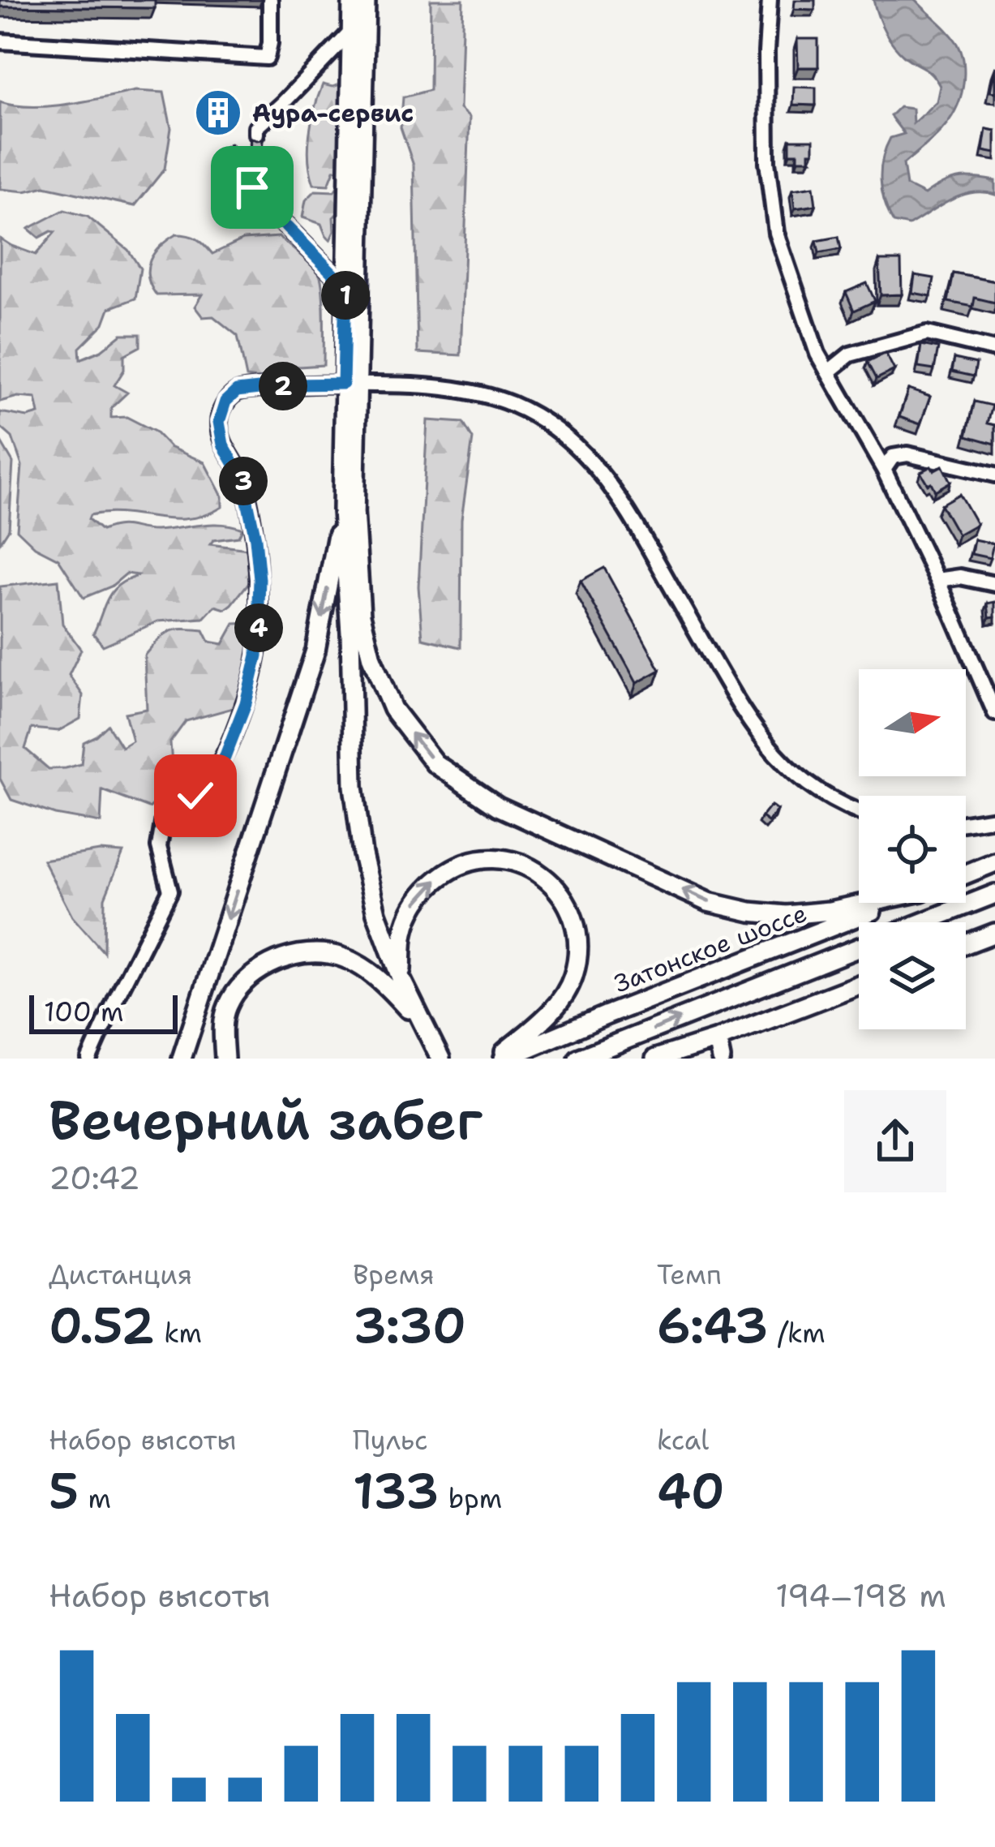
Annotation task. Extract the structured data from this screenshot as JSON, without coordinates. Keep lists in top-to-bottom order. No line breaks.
{"streets":{"main road":["Затонское шоссе"]},"places":{"building":["Аура-сервис"]},"scale_bar":"100 m","north":"right","page":{"pins":["1","2","3","4"],"scale":"100 m","heading":["Вечерний забег","20:42"],"stats":[["Дистанция","0.52 km"],["Время","3:30"],["Темп","6:43 /km"],["Набор высоты","5 m"],["Пульс","133 bpm"],["kcal","40"]],"chart":["Набор высоты","194–198 m"]}}
